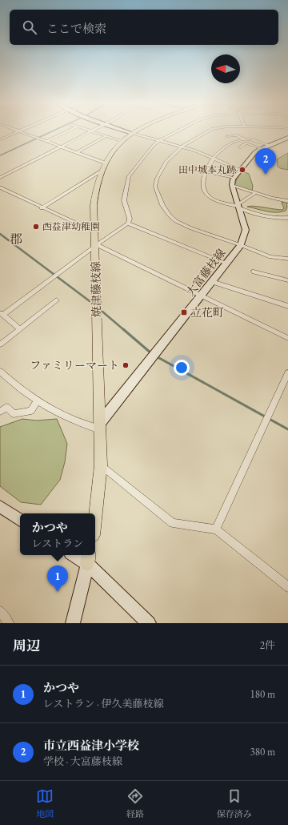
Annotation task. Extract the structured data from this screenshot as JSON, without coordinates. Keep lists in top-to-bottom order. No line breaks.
{"streets":{"main road":["大富藤枝線","焼津藤枝線"]},"crossings":[["大富藤枝線","焼津藤枝線"]],"districts":["郡"],"places":{"other":["田中城本丸跡","西益津幼稚園","ファミリーマート"],"transit":["立花町"]},"north":"left","page":{"search":"ここで検索","pins":["2","1"],"popup":["かつや","レストラン"],"heading":["周辺","2件"],"list":[{"mark":"1","name":"かつや","note":"レストラン · 伊久美藤枝線","value":"180 m"},{"mark":"2","name":"市立西益津小学校","note":"学校 · 大富藤枝線","value":"380 m"}],"nav":["地図","経路","保存済み"]}}
